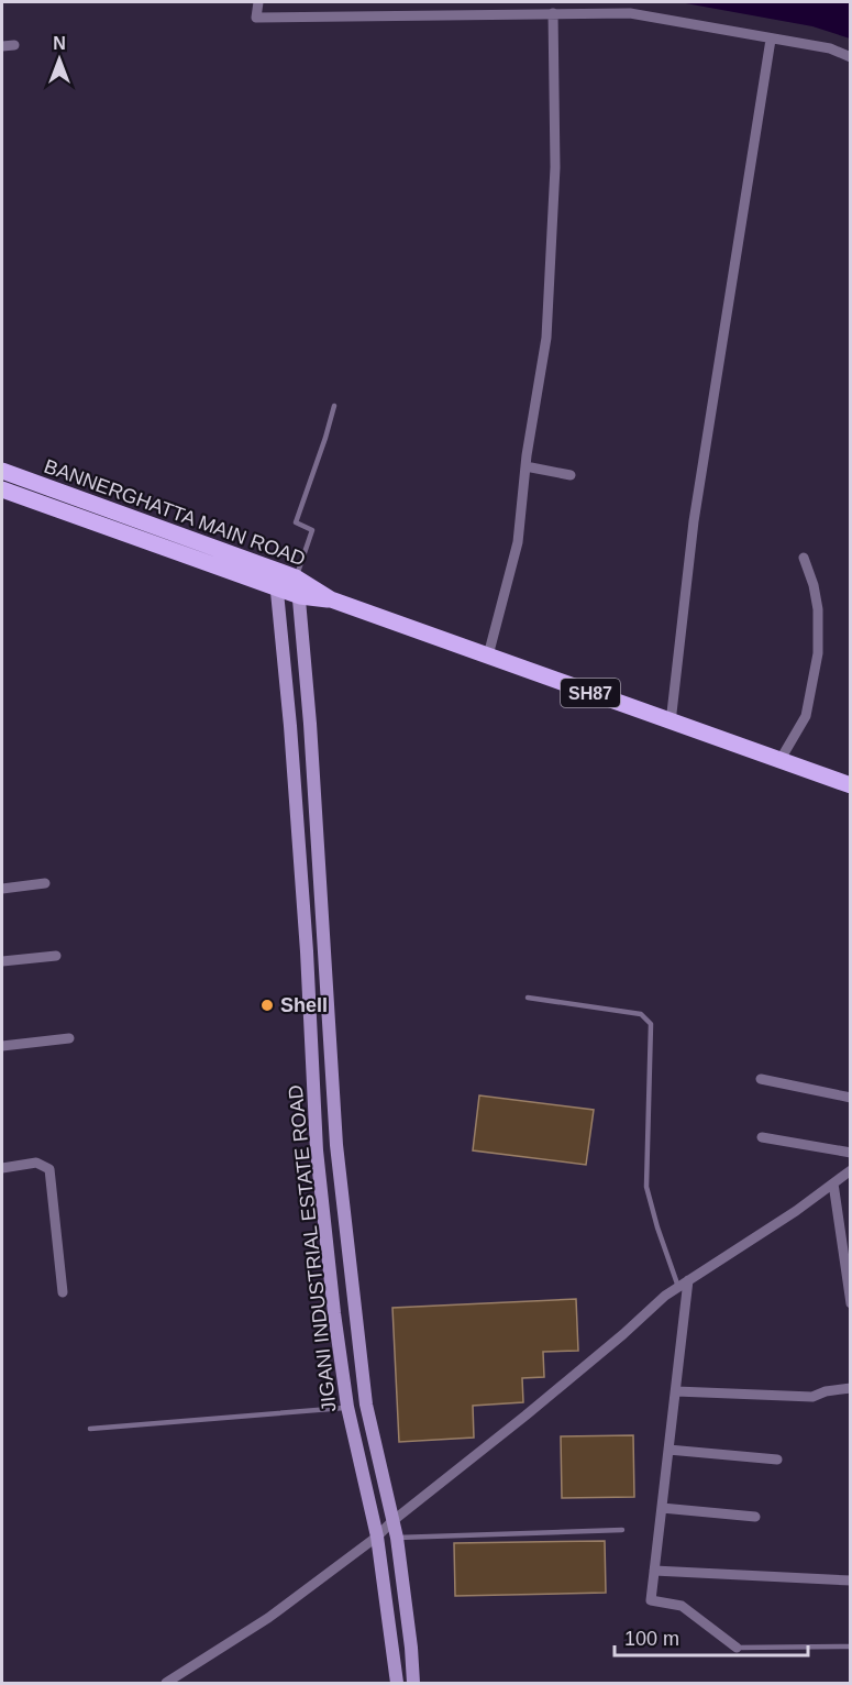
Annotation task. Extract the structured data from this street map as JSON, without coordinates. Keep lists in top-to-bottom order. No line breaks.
{"streets":{"main road":["BANNERGHATTA MAIN ROAD","SH87","JIGANI INDUSTRIAL ESTATE ROAD"]},"crossings":[["BANNERGHATTA MAIN ROAD","JIGANI INDUSTRIAL ESTATE ROAD"]],"places":["Shell"],"scale_bar":"100 m","north":"top"}
